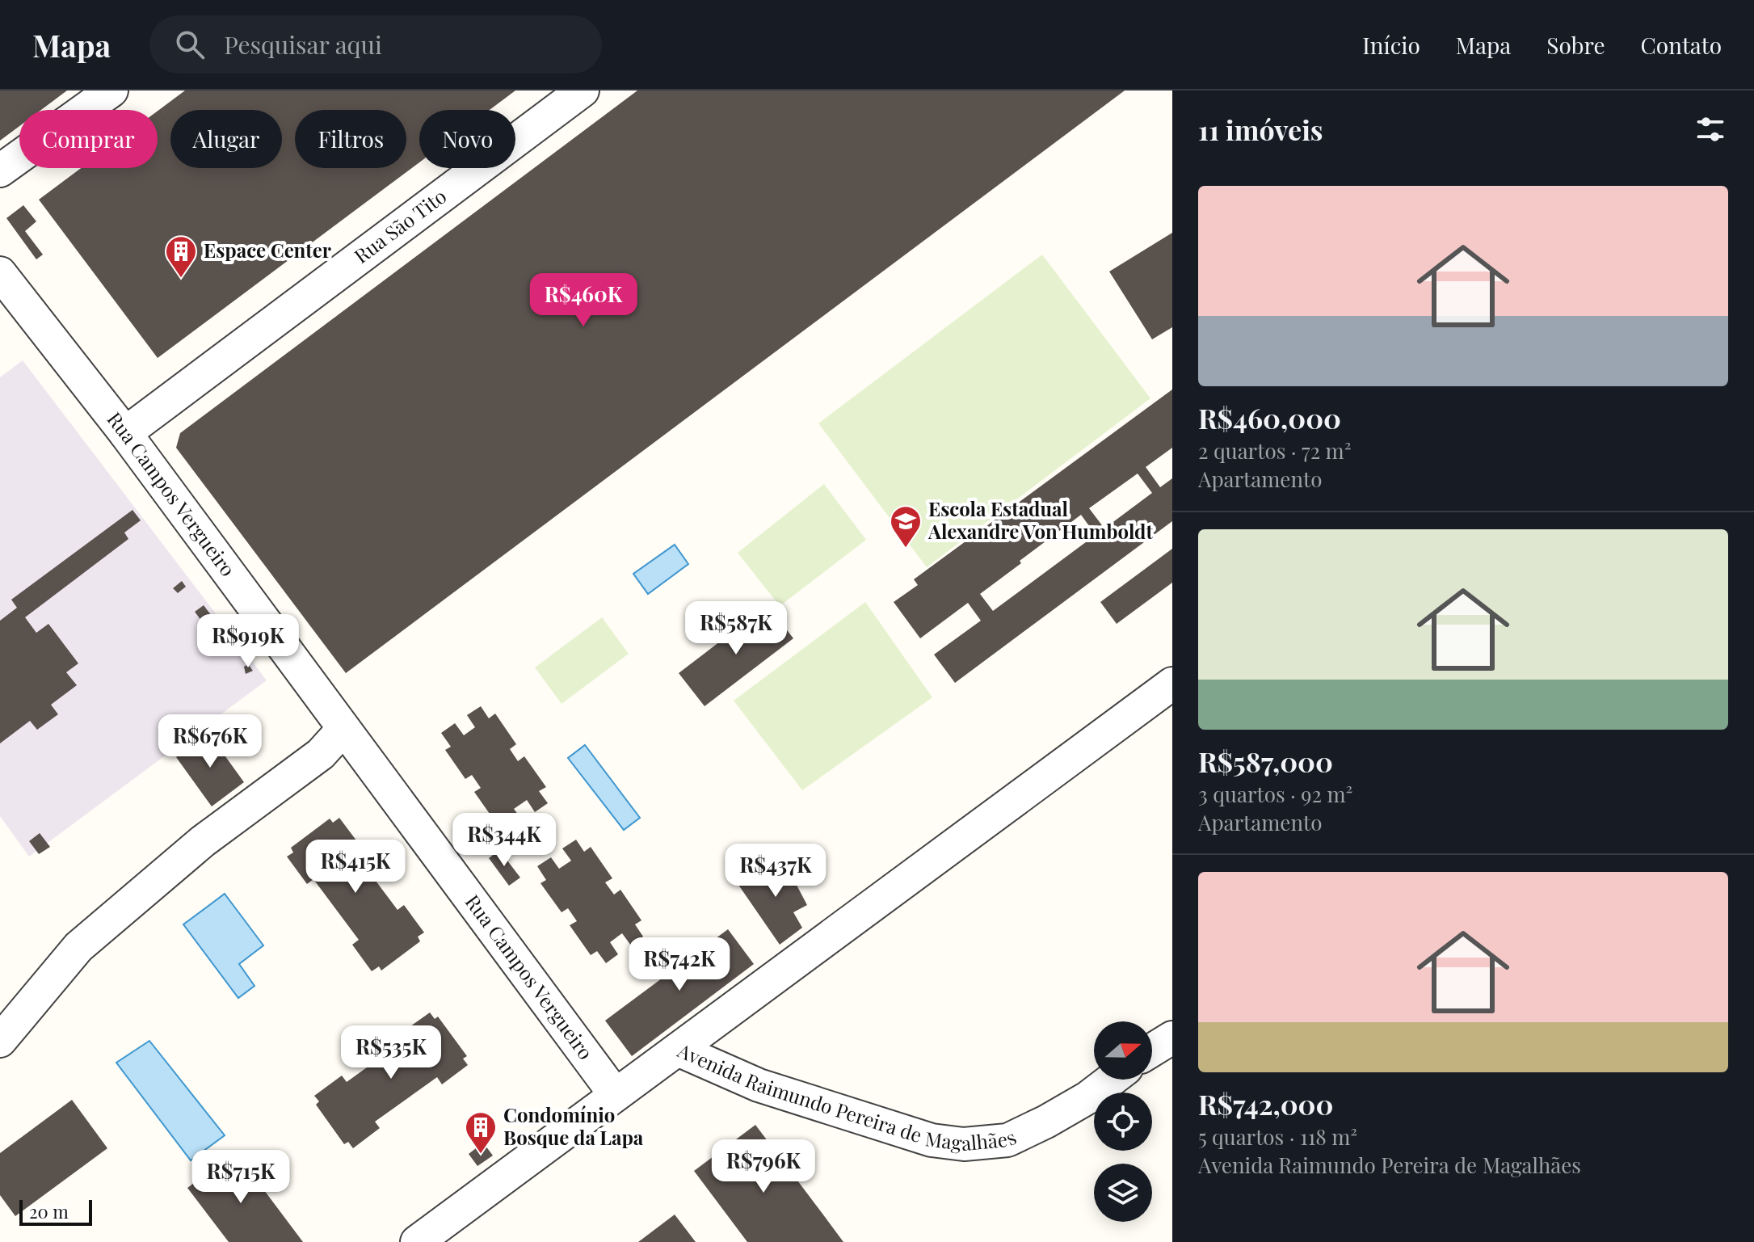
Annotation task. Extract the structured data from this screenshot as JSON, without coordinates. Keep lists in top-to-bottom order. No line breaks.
{"streets":{"street":["Rua São Tito","Rua Campos Vergueiro","Avenida Raimundo Pereira de Magalhães"]},"crossings":[["Rua São Tito","Rua Campos Vergueiro"],["Rua Campos Vergueiro","Avenida Raimundo Pereira de Magalhães"]],"places":{"building":["Espace Center","Condomínio Bosque da Lapa"],"school or university":["Escola Estadual Alexandre Von Humboldt"]},"scale_bar":"20 m","north":"right","page":{"header":"Mapa","search":"Pesquisar aqui","nav":["Início","Mapa","Sobre","Contato"],"heading":"11 imóveis","chip":["Comprar","Alugar","Filtros","Novo"],"list":[{"name":"R$460,000","note":"2 quartos · 72 m² · Apartamento"},{"name":"R$587,000","note":"3 quartos · 92 m² · Apartamento"},{"name":"R$742,000","note":"5 quartos · 118 m² · Avenida Raimundo Pereira de Magalhães"}],"price":["R$460K","R$587K","R$919K","R$676K","R$344K","R$415K","R$437K","R$742K","R$535K","R$796K","R$715K"],"scale":"20 m"}}
